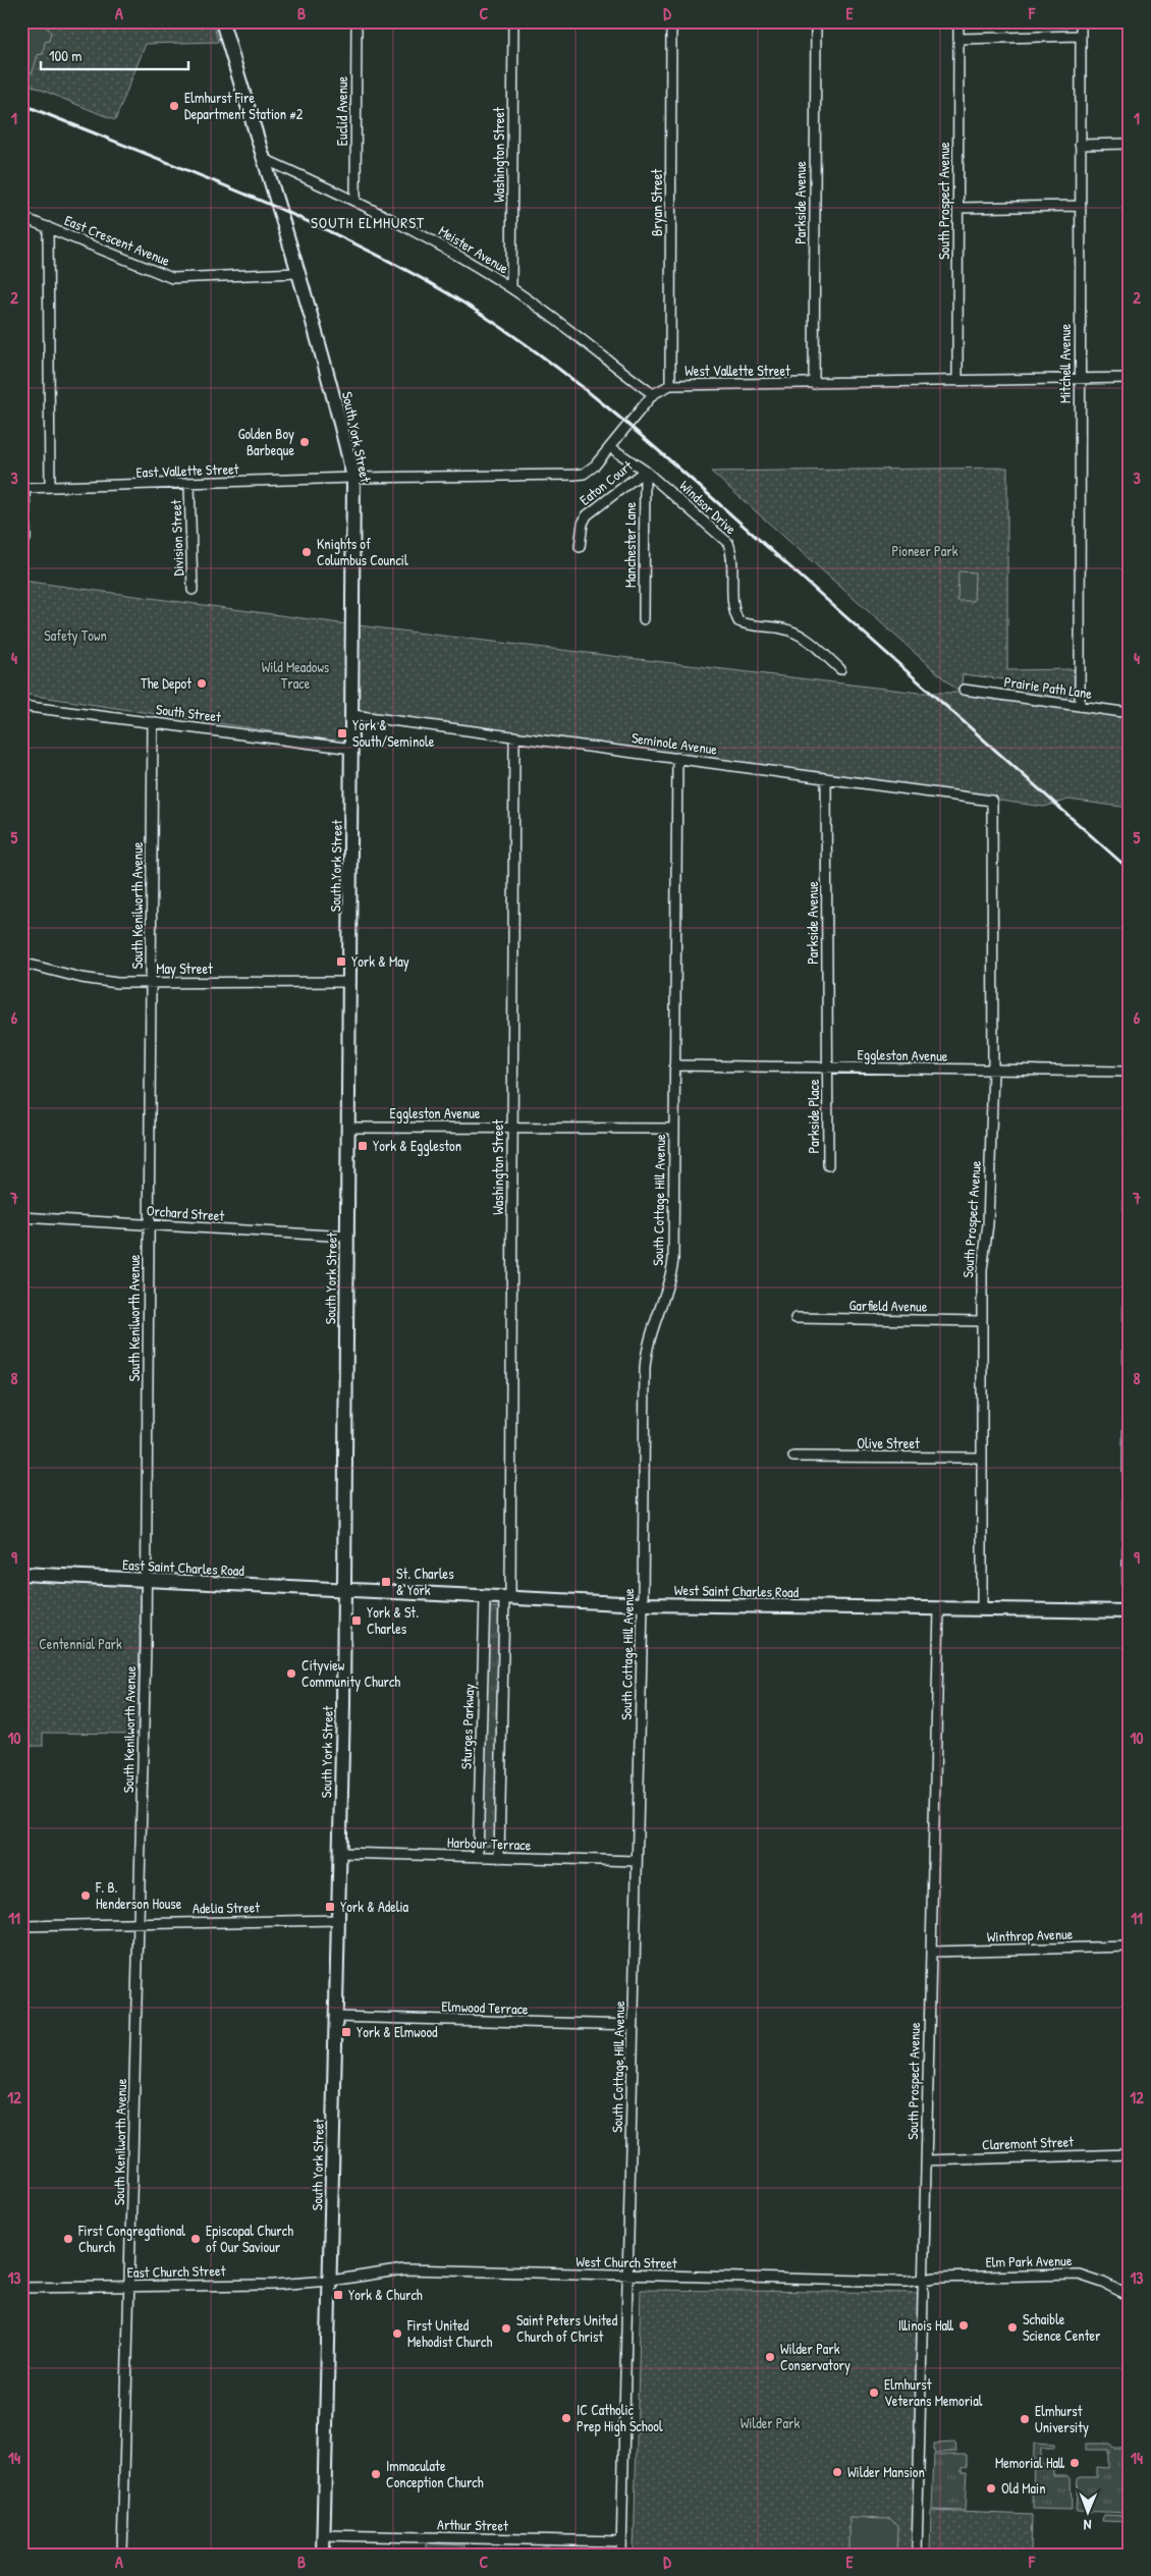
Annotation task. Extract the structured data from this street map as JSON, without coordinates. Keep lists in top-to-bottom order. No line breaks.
{"streets":{"main road":["South York Street","East Saint Charles Road","West Saint Charles Road"],"street":["Euclid Avenue","Washington Street","South Prospect Avenue","Bryan Street","Parkside Avenue","East Crescent Avenue","Meister Avenue","Mitchell Avenue","West Vallette Street","East Vallette Street","Eaton Court","Windsor Drive","Division Street","Manchester Lane","Prairie Path Lane","South Street","Seminole Avenue","South Kenilworth Avenue","May Street","Eggleston Avenue","Parkside Place","South Cottage Hill Avenue","Orchard Street","Garfield Avenue","Olive Street","Sturges Parkway","Harbour Terrace","Adelia Street","Winthrop Avenue","Elmwood Terrace","Claremont Street","Elm Park Avenue","West Church Street","East Church Street","Arthur Street"]},"crossings":[["Euclid Avenue","Meister Avenue"],["Washington Street","Meister Avenue"],["Washington Street","Seminole Avenue"],["Washington Street","Eggleston Avenue"],["Washington Street","West Saint Charles Road"],["South Prospect Avenue","West Vallette Street"],["South Prospect Avenue","Seminole Avenue"],["South Prospect Avenue","Eggleston Avenue"],["South Prospect Avenue","Garfield Avenue"],["South Prospect Avenue","Olive Street"],["South Prospect Avenue","West Saint Charles Road"],["South Prospect Avenue","Winthrop Avenue"],["South Prospect Avenue","Claremont Street"],["South Prospect Avenue","Elm Park Avenue"],["South Prospect Avenue","West Church Street"],["Bryan Street","West Vallette Street"],["Parkside Avenue","West Vallette Street"],["Parkside Avenue","Seminole Avenue"],["Parkside Avenue","Eggleston Avenue"],["Parkside Avenue","Parkside Place"],["East Crescent Avenue","South York Street"],["Meister Avenue","West Vallette Street"],["Meister Avenue","South York Street"],["Mitchell Avenue","West Vallette Street"],["Mitchell Avenue","Prairie Path Lane"],["West Vallette Street","South York Street"],["West Vallette Street","East Vallette Street"],["West Vallette Street","Windsor Drive"],["South York Street","East Vallette Street"],["South York Street","South Street"],["South York Street","Seminole Avenue"],["South York Street","May Street"],["South York Street","Eggleston Avenue"],["South York Street","Orchard Street"],["South York Street","East Saint Charles Road"],["South York Street","West Saint Charles Road"],["South York Street","Harbour Terrace"],["South York Street","Adelia Street"],["South York Street","Elmwood Terrace"],["South York Street","West Church Street"],["South York Street","East Church Street"],["South York Street","Arthur Street"],["East Vallette Street","Division Street"],["Eaton Court","Windsor Drive"],["Eaton Court","Manchester Lane"],["Windsor Drive","Manchester Lane"],["South Street","South Kenilworth Avenue"],["Seminole Avenue","South Cottage Hill Avenue"],["South Kenilworth Avenue","May Street"],["South Kenilworth Avenue","Orchard Street"],["South Kenilworth Avenue","East Saint Charles Road"],["South Kenilworth Avenue","Adelia Street"],["South Kenilworth Avenue","East Church Street"],["Eggleston Avenue","Parkside Place"],["Eggleston Avenue","South Cottage Hill Avenue"],["South Cottage Hill Avenue","West Saint Charles Road"],["South Cottage Hill Avenue","Harbour Terrace"],["South Cottage Hill Avenue","Elmwood Terrace"],["South Cottage Hill Avenue","West Church Street"],["South Cottage Hill Avenue","Arthur Street"],["East Saint Charles Road","West Saint Charles Road"],["West Saint Charles Road","Sturges Parkway"],["Sturges Parkway","Harbour Terrace"],["Elm Park Avenue","West Church Street"],["West Church Street","East Church Street"]],"districts":["SOUTH ELMHURST"],"parks":["Pioneer Park","Safety Town","Wild Meadows Trace","Centennial Park","Wilder Park"],"places":{"other":["Elmhurst Fire Department Station #2","Golden Boy Barbeque","Knights of Columbus Council","The Depot","Cityview Community Church","F. B. Henderson House","First Congregational Church","Episcopal Church of Our Saviour","Illinois Hall","Schaible Science Center","Saint Peters United Church of Christ","First United Mehodist Church","Wilder Park Conservatory","Elmhurst Veterans Memorial","IC Catholic Prep High School","Elmhurst University","Memorial Hall","Wilder Mansion","Immaculate Conception Church","Old Main"],"transit":["York & South/Seminole","York & May","York & Eggleston","St. Charles & York","York & St. Charles","York & Adelia","York & Elmwood","York & Church"]},"scale_bar":"100 m","north":"bottom","grid":{"columns":["A","B","C","D","E","F"],"rows":["1","2","3","4","5","6","7","8","9","10","11","12","13","14"]}}
